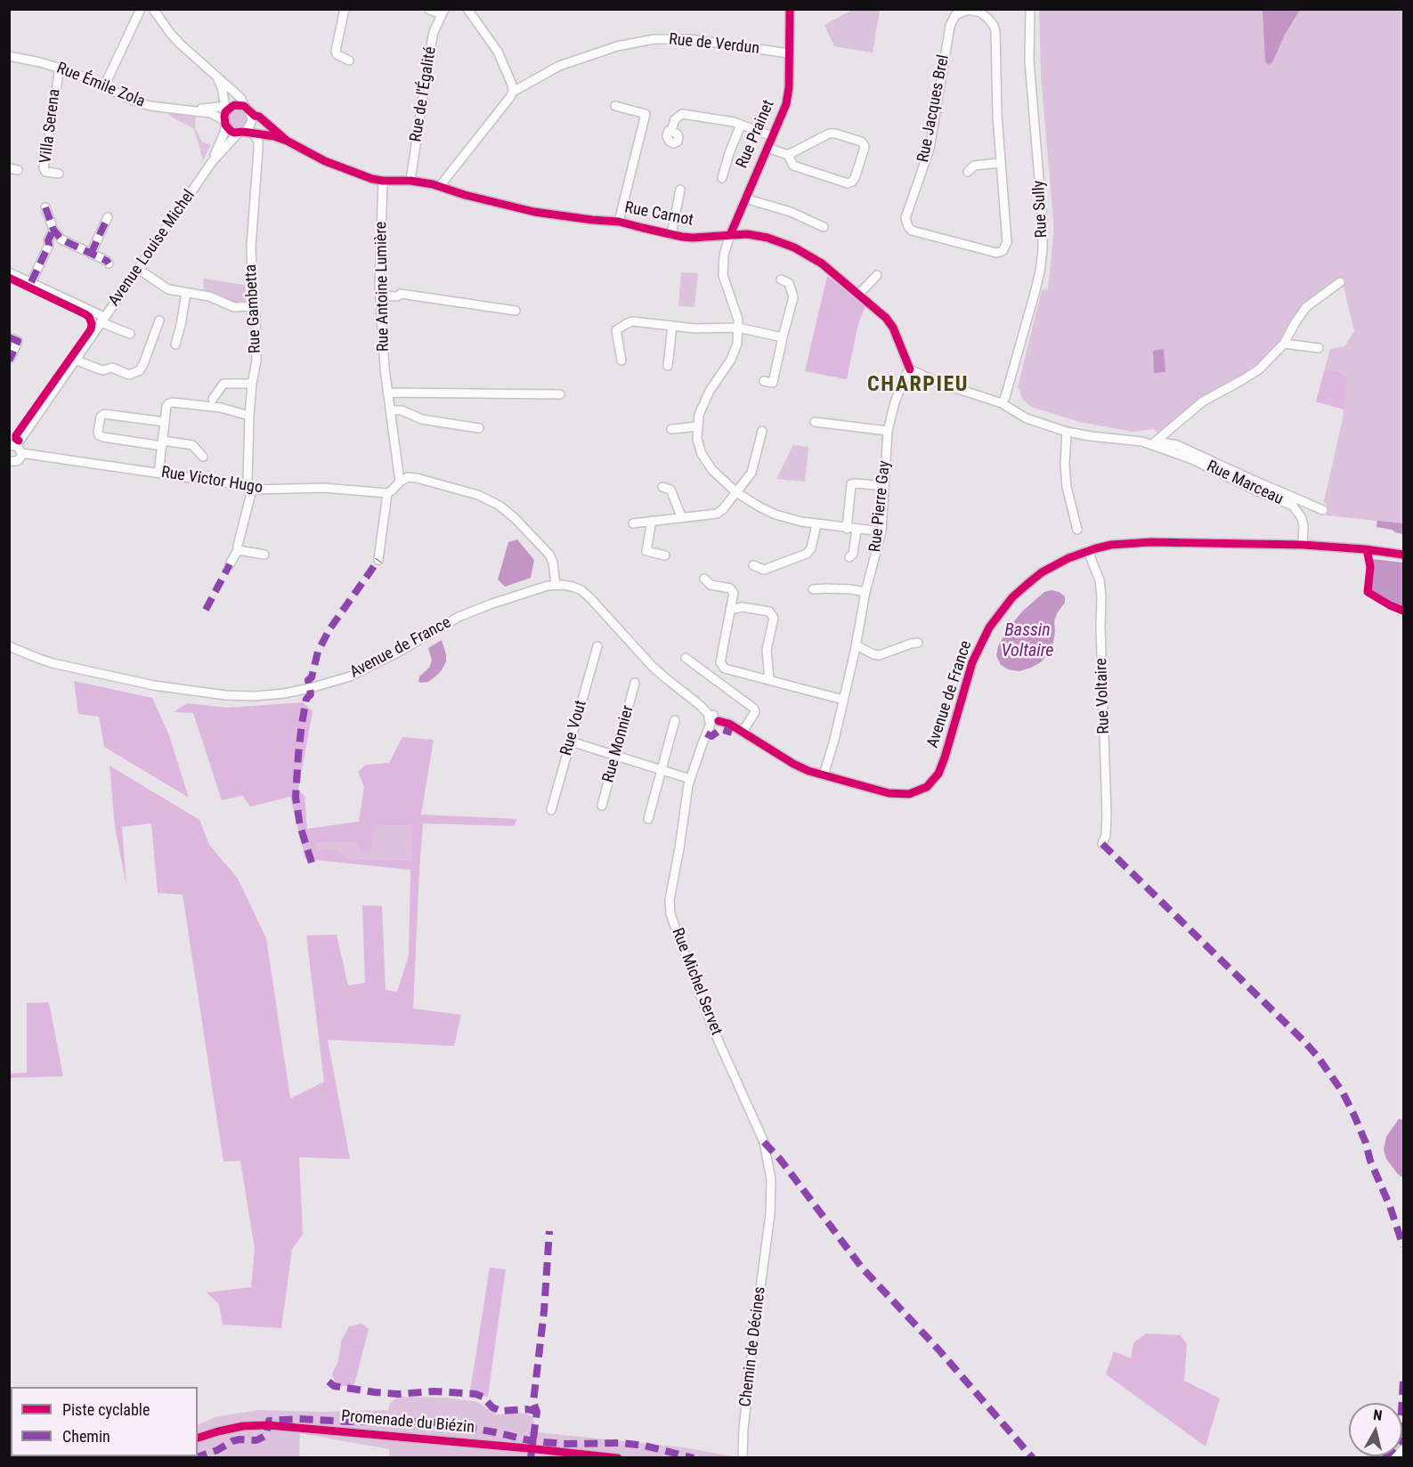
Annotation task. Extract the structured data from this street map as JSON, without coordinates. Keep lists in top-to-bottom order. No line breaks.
{"streets":{"street":["Rue de Verdun","Rue Émile Zola","Rue de l'Égalité","Rue Jacques Brel","Villa Serena","Rue Prainet","Rue Sully","Rue Carnot","Avenue Louise Michel","Rue Antoine Lumière","Rue Gambetta","Rue Victor Hugo","Rue Marceau","Rue Pierre Gay","Avenue de France","Rue Voltaire","Rue Vout","Rue Monnier","Rue Michel Servet","Chemin de Décines","Promenade du Biézin"]},"crossings":[["Rue de Verdun","Rue Prainet"],["Rue de Verdun","Rue Carnot"],["Rue Émile Zola","Villa Serena"],["Rue Émile Zola","Avenue Louise Michel"],["Rue de l'Égalité","Rue Carnot"],["Rue Prainet","Rue Carnot"],["Rue Sully","Rue Marceau"],["Rue Carnot","Rue Antoine Lumière"],["Rue Carnot","Rue Marceau"],["Rue Carnot","Rue Pierre Gay"],["Avenue Louise Michel","Rue Victor Hugo"],["Rue Gambetta","Rue Victor Hugo"],["Rue Marceau","Rue Pierre Gay"],["Rue Marceau","Avenue de France"],["Rue Pierre Gay","Avenue de France"],["Avenue de France","Rue Voltaire"],["Avenue de France","Rue Michel Servet"],["Rue Michel Servet","Chemin de Décines"]],"districts":["CHARPIEU"],"water":["Bassin Voltaire"],"legend":["Piste cyclable","Chemin"],"north":"top"}
